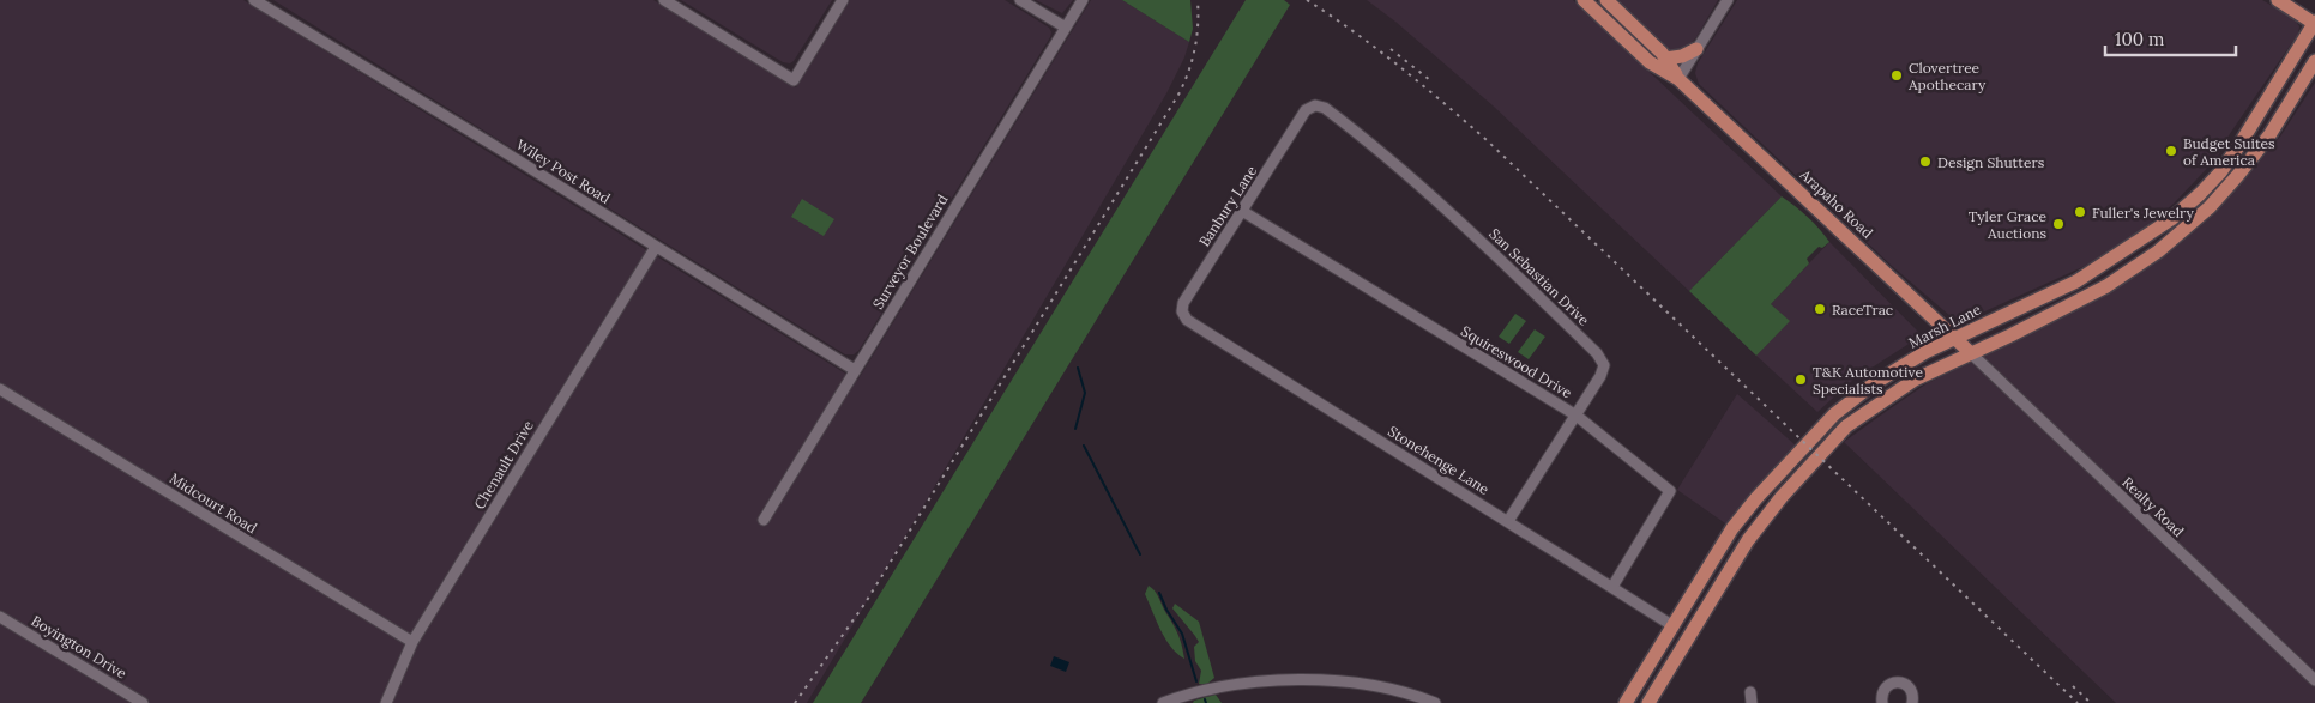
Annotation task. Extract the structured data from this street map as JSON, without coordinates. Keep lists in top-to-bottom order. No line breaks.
{"streets":{"main road":["Arapaho Road","Marsh Lane"],"street":["Wiley Post Road","Banbury Lane","Surveyor Boulevard","San Sebastian Drive","Squireswood Drive","Stonehenge Lane","Chenault Drive","Midcourt Road","Realty Road","Boyington Drive"]},"crossings":[["Wiley Post Road","Surveyor Boulevard"],["Wiley Post Road","Chenault Drive"],["Arapaho Road","Marsh Lane"],["Arapaho Road","Realty Road"],["Banbury Lane","San Sebastian Drive"],["Banbury Lane","Squireswood Drive"],["Banbury Lane","Stonehenge Lane"],["San Sebastian Drive","Squireswood Drive"],["San Sebastian Drive","Stonehenge Lane"],["Marsh Lane","Stonehenge Lane"],["Squireswood Drive","Stonehenge Lane"],["Chenault Drive","Midcourt Road"]],"places":["Clovertree Apothecary","Budget Suites of America","Design Shutters","Fuller's Jewelry","Tyler Grace Auctions","RaceTrac","T&K Automotive Specialists"],"scale_bar":"100 m"}
